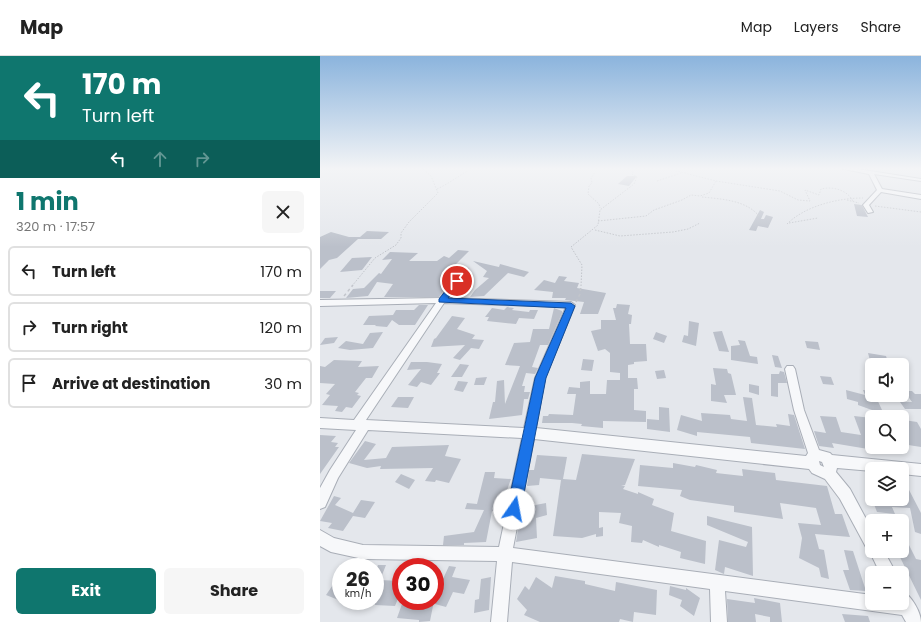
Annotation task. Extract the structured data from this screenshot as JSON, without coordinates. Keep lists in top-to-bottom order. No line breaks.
{"page":{"header":"Map","nav":["Map","Layers","Share"],"turn":["170 m","Turn left"],"heading":["1 min","320 m · 17:57"],"list":[{"name":"Turn left","value":"170 m"},{"name":"Turn right","value":"120 m"},{"name":"Arrive at destination","value":"30 m"}],"map_buttons":["+","−"],"speed":"26 km/h","limit":"30","buttons":["Exit","Share"]}}
